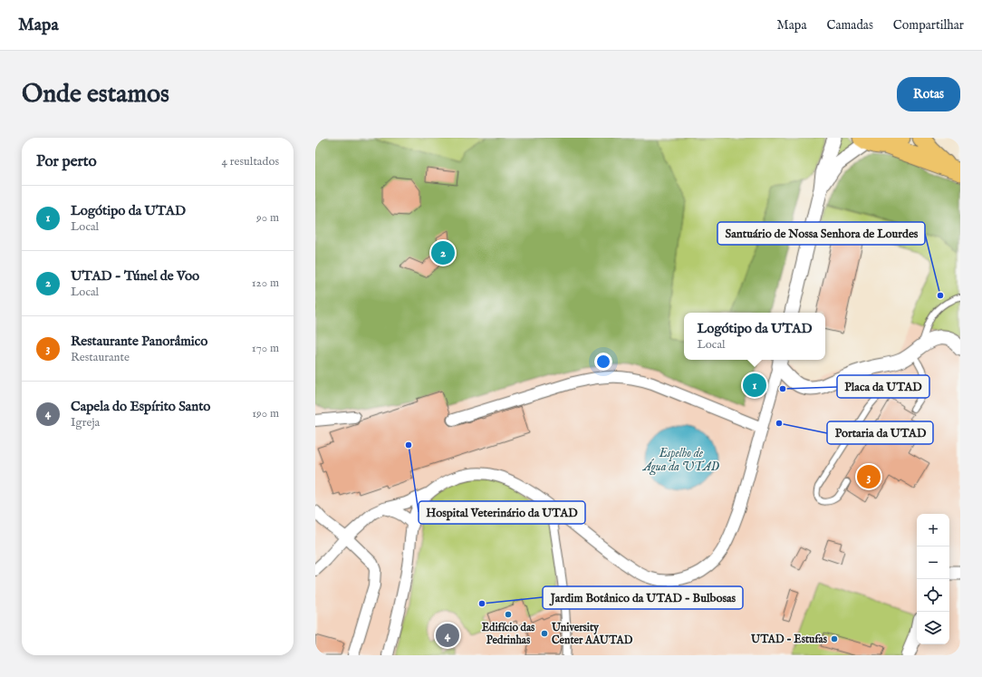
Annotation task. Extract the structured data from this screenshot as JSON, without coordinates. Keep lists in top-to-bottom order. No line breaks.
{"water":["Espelho de Água da UTAD"],"places":["Santuário de Nossa Senhora de Lourdes","Placa da UTAD","Portaria da UTAD","Hospital Veterinário da UTAD","Jardim Botânico da UTAD - Bulbosas","Edifício das Pedrinhas","University Center AAUTAD","UTAD - Estufas"],"page":{"header":"Mapa","nav":["Mapa","Camadas","Compartilhar"],"buttons":"Rotas","title":"Onde estamos","heading":["Por perto","4 resultados"],"list":[{"mark":"1","name":"Logótipo da UTAD","note":"Local","value":"90 m"},{"mark":"2","name":"UTAD - Túnel de Voo","note":"Local","value":"120 m"},{"mark":"3","name":"Restaurante Panorâmico","note":"Restaurante","value":"170 m"},{"mark":"4","name":"Capela do Espírito Santo","note":"Igreja","value":"190 m"}],"pins":["2","1","3","4"],"popup":["Logótipo da UTAD","Local"],"map_buttons":["+","−"]}}
